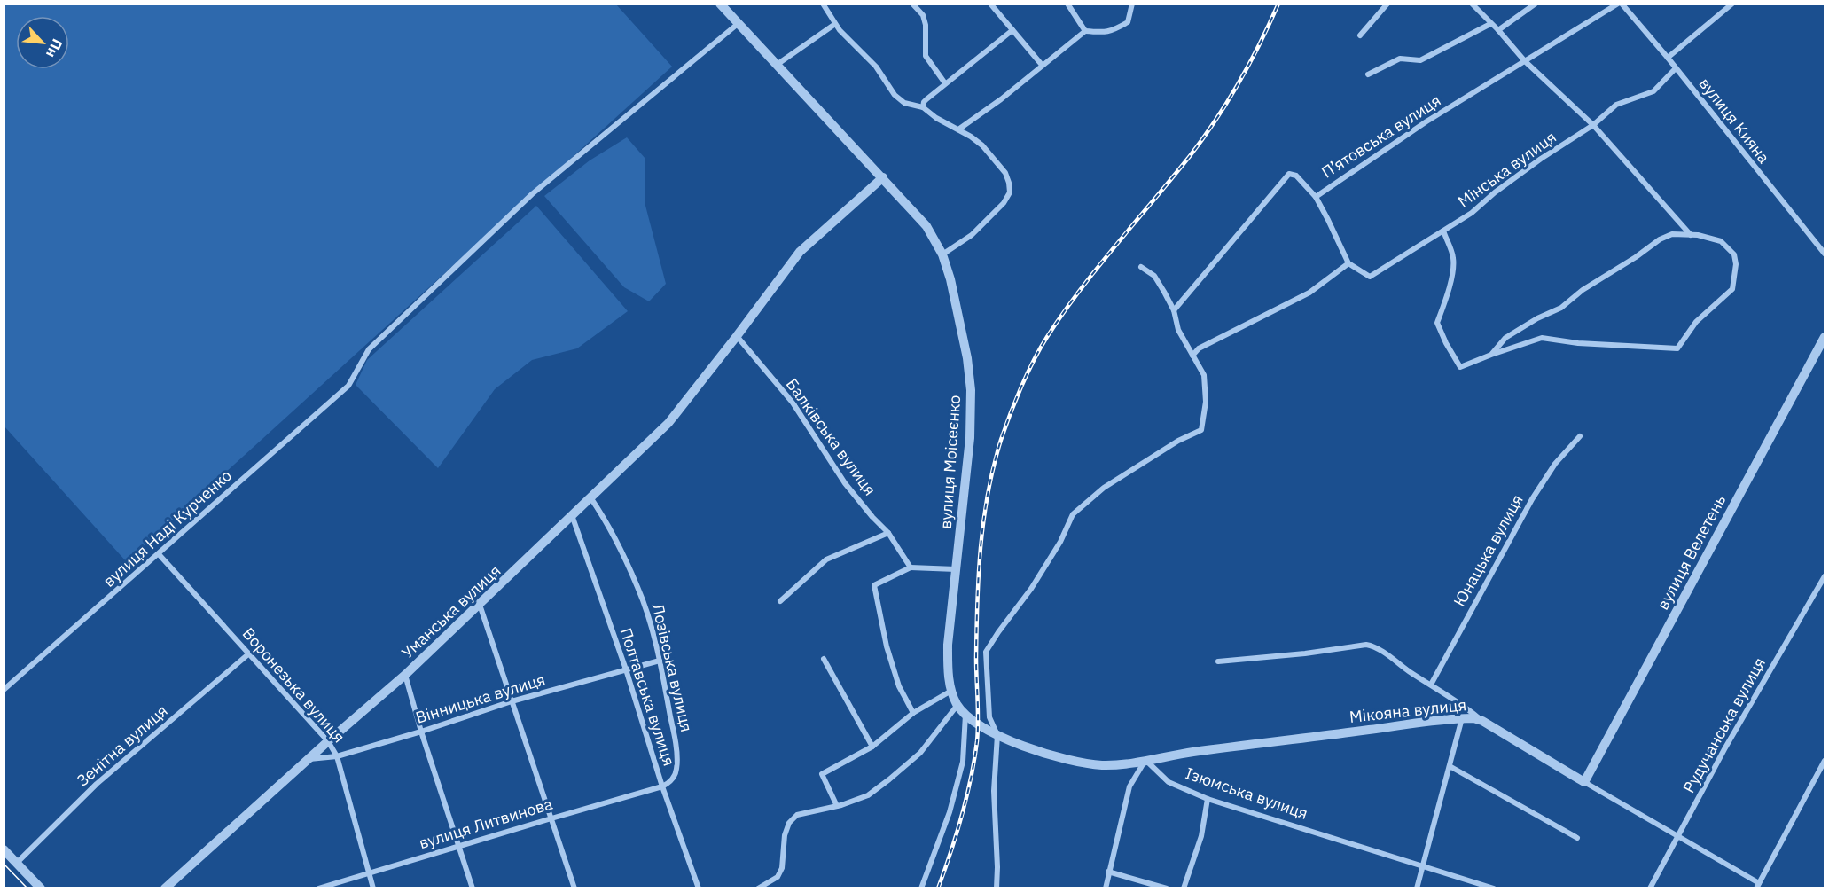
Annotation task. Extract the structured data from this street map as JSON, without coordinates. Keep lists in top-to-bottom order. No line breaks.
{"streets":{"street":["вулиця Кияна","П’ятовська вулиця","Мінська вулиця","Балківська вулиця","вулиця Моісеєнко","вулиця Наді Курченко","Юнацька вулиця","вулиця Велетень","Уманська вулиця","Лозівська вулиця","Воронезька вулиця","Полтавська вулиця","Вінницька вулиця","Мікояна вулиця","Рудучанська вулиця","Зенітна вулиця","Ізюмська вулиця","вулиця Литвинова"]},"crossings":[["вулиця Кияна","П’ятовська вулиця"],["вулиця Кияна","Мінська вулиця"],["Балківська вулиця","Уманська вулиця"],["вулиця Моісеєнко","вулиця Наді Курченко"],["вулиця Моісеєнко","Уманська вулиця"],["вулиця Наді Курченко","Воронезька вулиця"],["вулиця Велетень","Мікояна вулиця"],["Уманська вулиця","Лозівська вулиця"],["Уманська вулиця","Воронезька вулиця"],["Уманська вулиця","Полтавська вулиця"],["Уманська вулиця","Вінницька вулиця"],["Лозівська вулиця","Полтавська вулиця"],["Лозівська вулиця","Вінницька вулиця"],["Лозівська вулиця","вулиця Литвинова"],["Воронезька вулиця","Вінницька вулиця"],["Воронезька вулиця","Зенітна вулиця"],["Воронезька вулиця","вулиця Литвинова"],["Полтавська вулиця","Вінницька вулиця"],["Полтавська вулиця","вулиця Литвинова"],["Мікояна вулиця","Рудучанська вулиця"],["Мікояна вулиця","Ізюмська вулиця"]],"north":"bottom right"}
